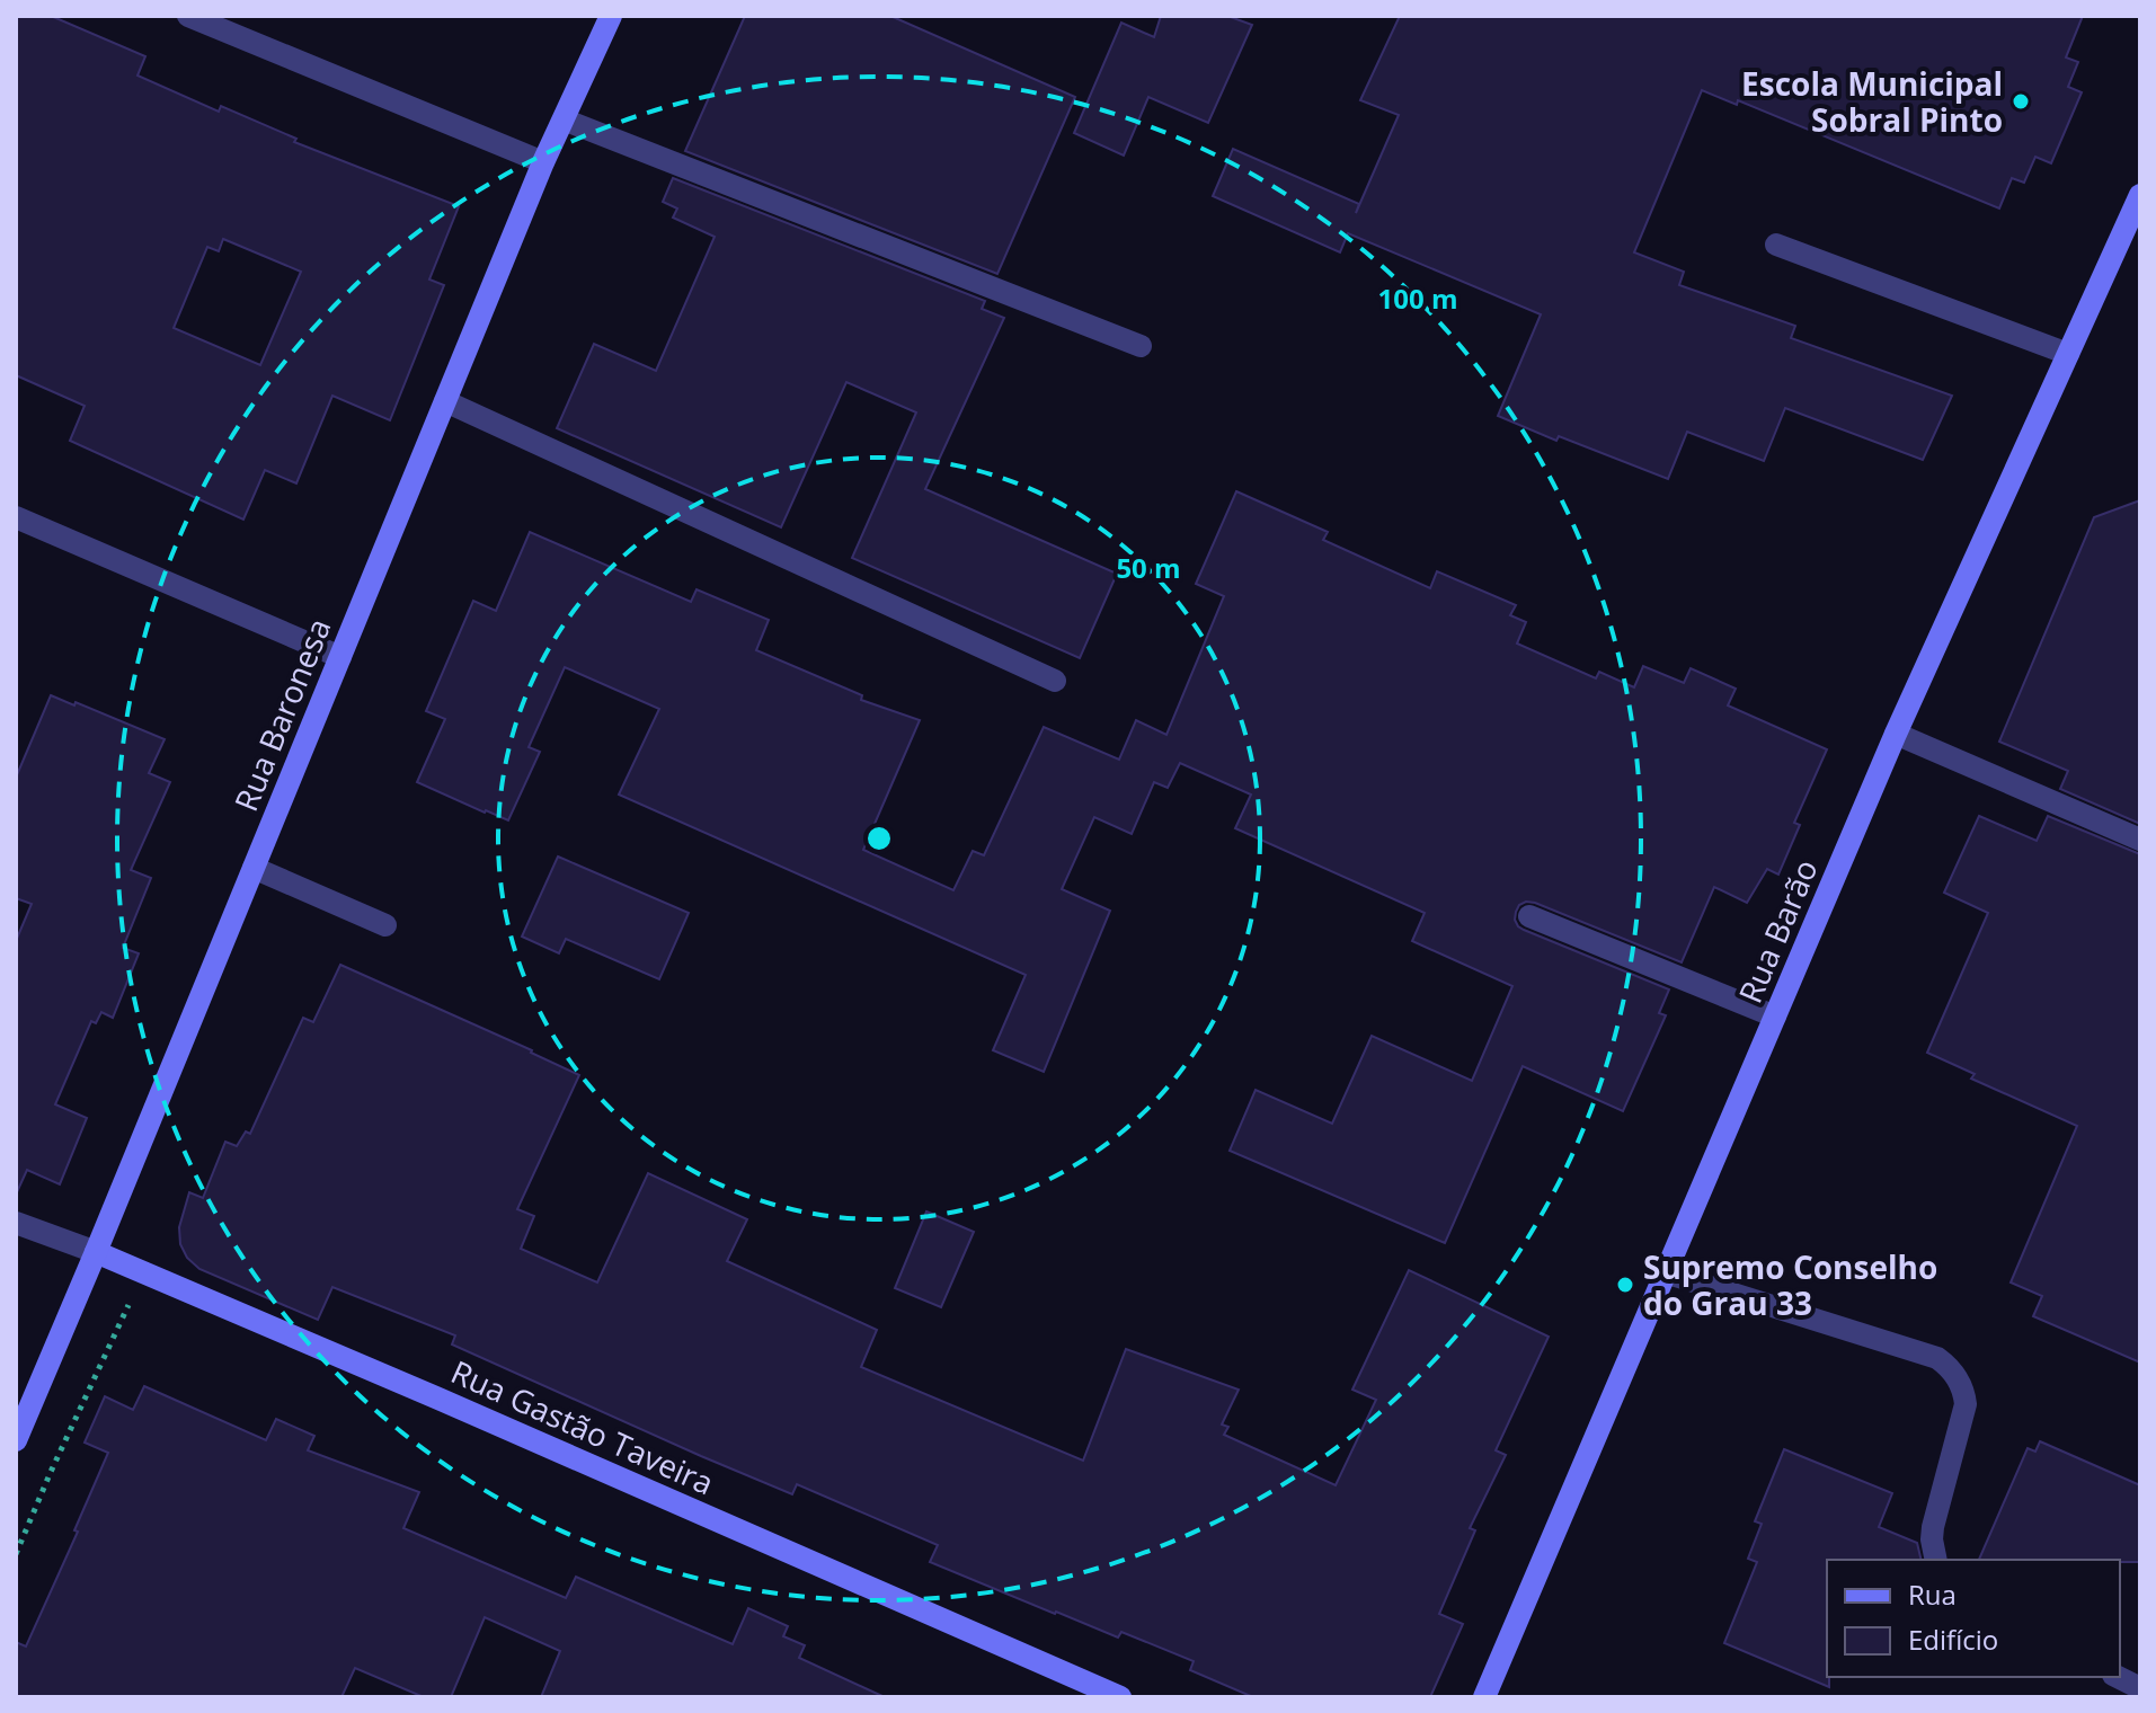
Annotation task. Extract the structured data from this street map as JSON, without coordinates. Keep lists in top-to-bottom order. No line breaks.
{"streets":{"street":["Rua Baronesa","Rua Barão","Rua Gastão Taveira"]},"crossings":[["Rua Baronesa","Rua Gastão Taveira"]],"places":["Escola Municipal Sobral Pinto","Supremo Conselho do Grau 33"],"legend":["Rua","Edifício"],"rings":["100 m","50 m"]}
